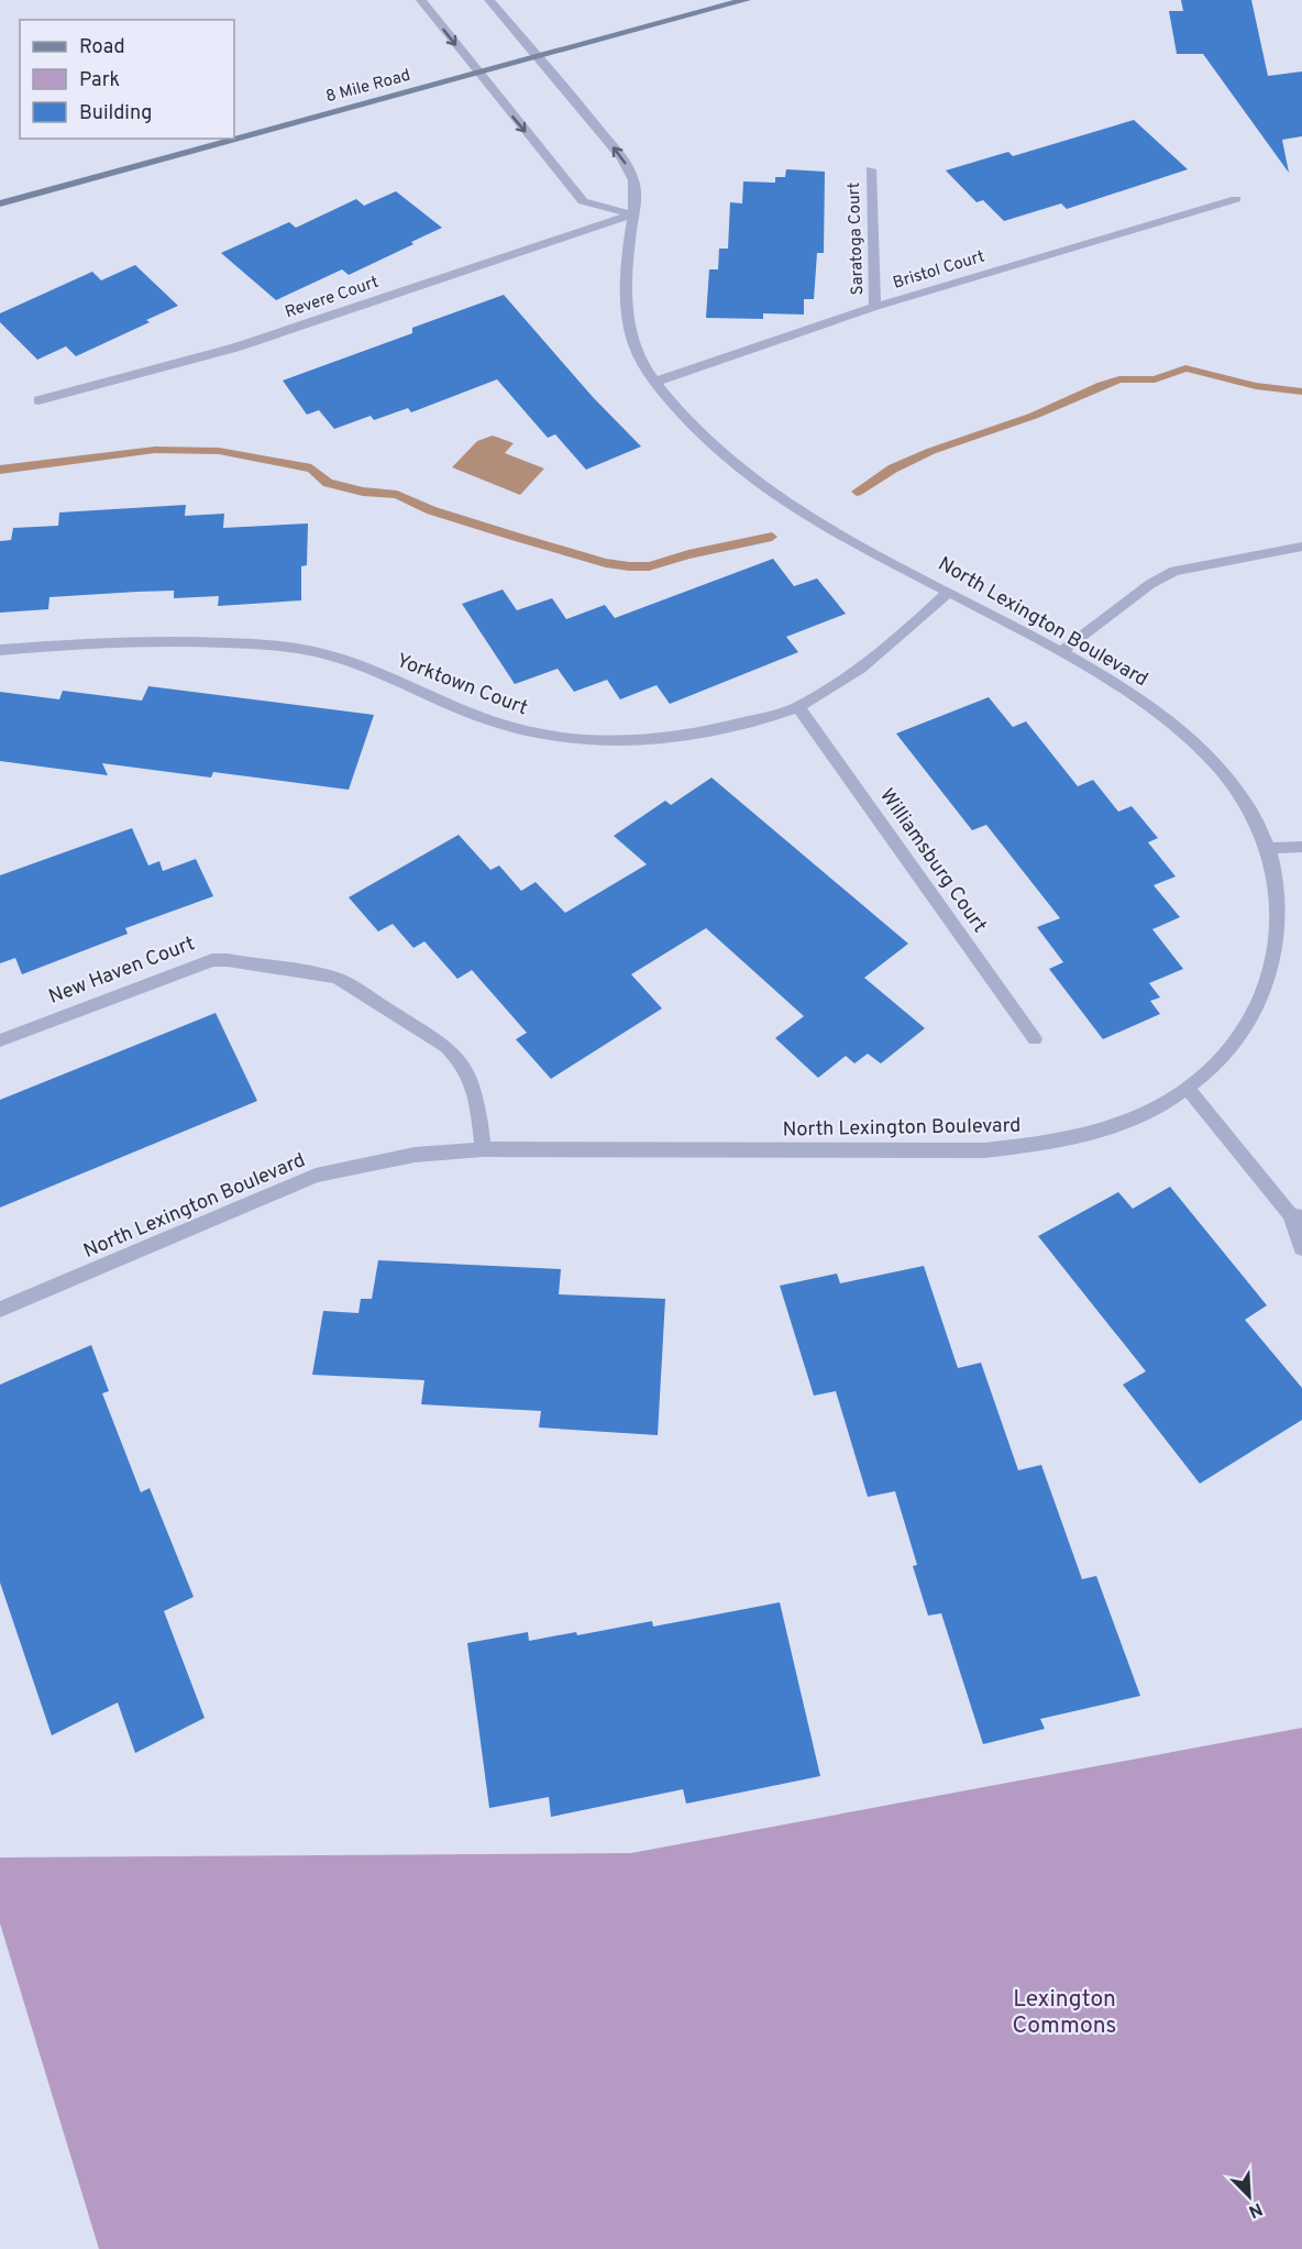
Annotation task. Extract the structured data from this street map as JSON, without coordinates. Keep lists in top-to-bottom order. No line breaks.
{"streets":{"main road":["8 Mile Road"],"street":["Saratoga Court","Bristol Court","Revere Court","North Lexington Boulevard","Yorktown Court","Williamsburg Court","New Haven Court"]},"crossings":[["8 Mile Road","North Lexington Boulevard"],["Saratoga Court","Bristol Court"],["Bristol Court","North Lexington Boulevard"],["Revere Court","North Lexington Boulevard"],["North Lexington Boulevard","Yorktown Court"],["North Lexington Boulevard","New Haven Court"],["Yorktown Court","Williamsburg Court"]],"parks":["Lexington Commons"],"legend":["Road","Park","Building"],"north":"bottom right"}
